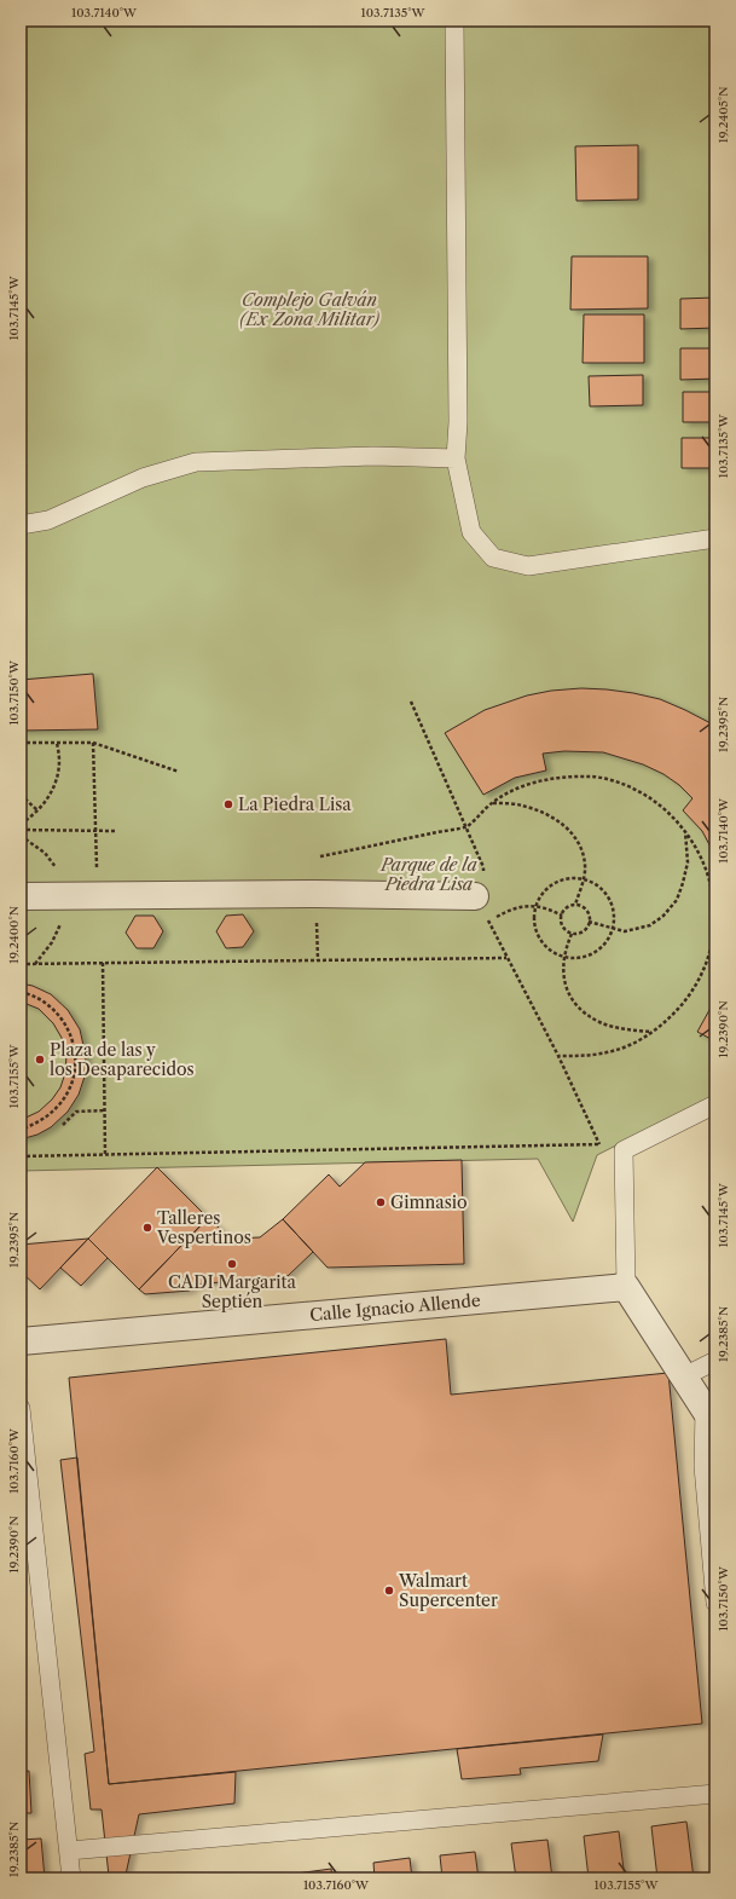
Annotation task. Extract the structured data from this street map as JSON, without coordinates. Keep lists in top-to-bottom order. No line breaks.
{"streets":{"street":["Calle Ignacio Allende"]},"parks":["Complejo Galván (Ex Zona Militar)","Parque de la Piedra Lisa"],"places":["La Piedra Lisa","Plaza de las y los Desaparecidos","Gimnasio","Talleres Vespertinos","CADI Margarita Septién","Walmart Supercenter"],"coordinates":["103.7140°W","103.7135°W","19.2405°N","103.7145°W","103.7150°W","19.2395°N","19.2400°N","19.2390°N","103.7155°W","19.2385°N","103.7160°W"]}
